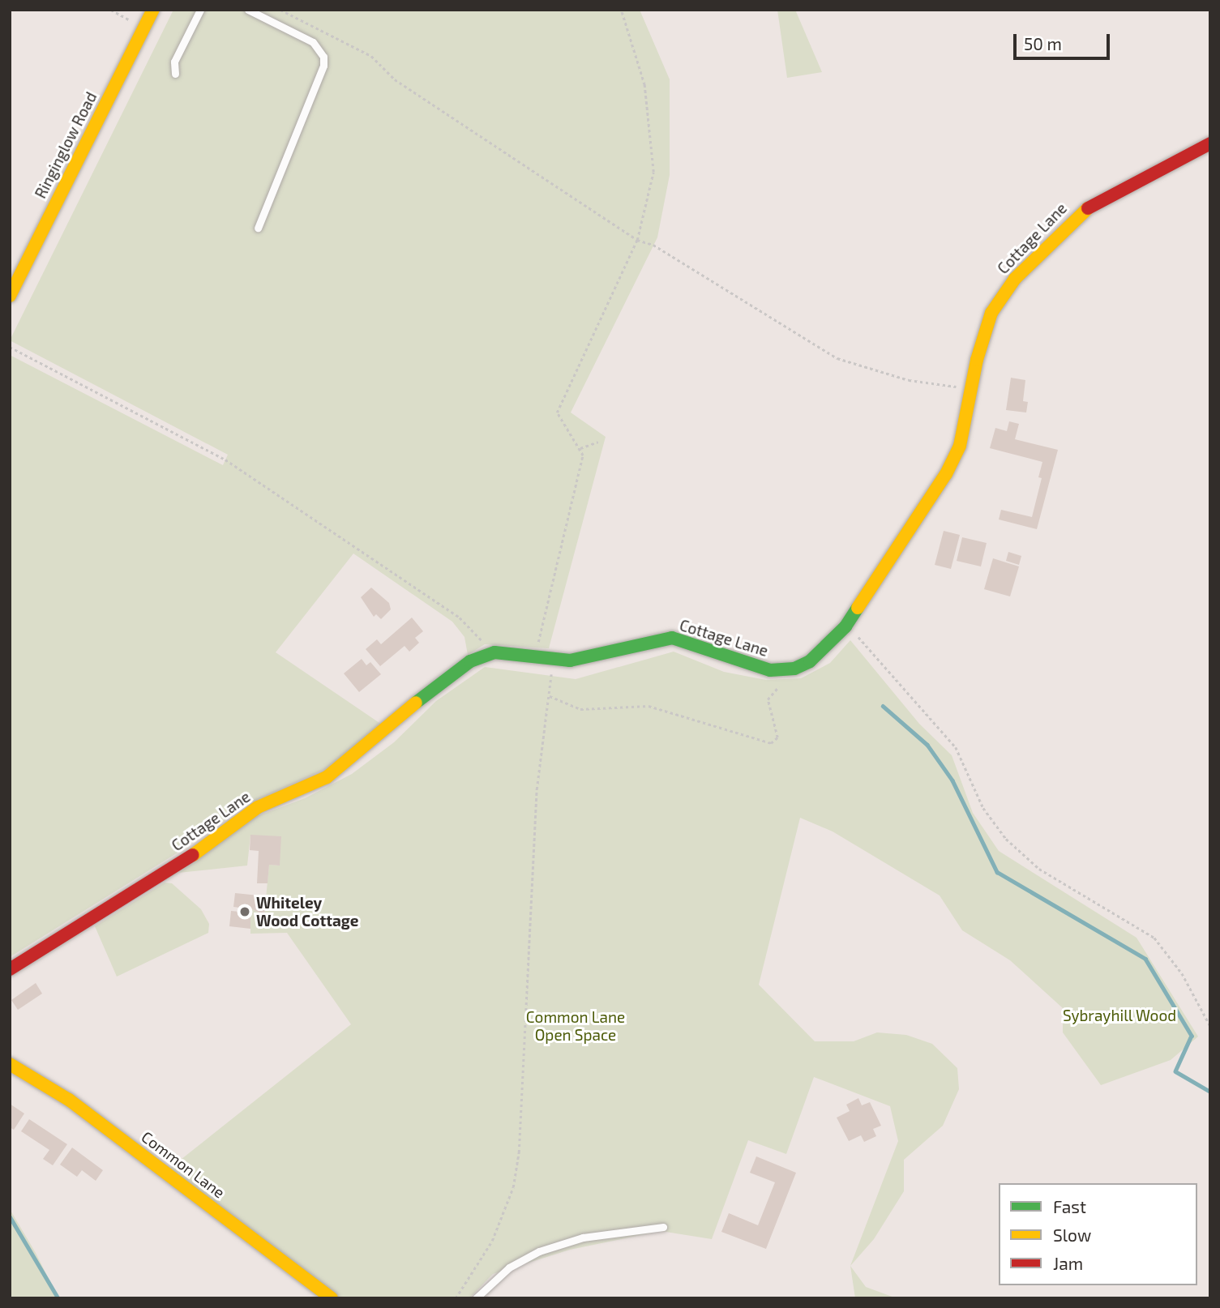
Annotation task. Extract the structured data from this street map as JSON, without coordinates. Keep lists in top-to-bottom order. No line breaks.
{"streets":{"street":["Ringinglow Road","Cottage Lane","Common Lane"]},"parks":["Sybrayhill Wood","Common Lane Open Space"],"places":["Whiteley Wood Cottage"],"legend":["Fast","Slow","Jam"],"scale_bar":"50 m"}
